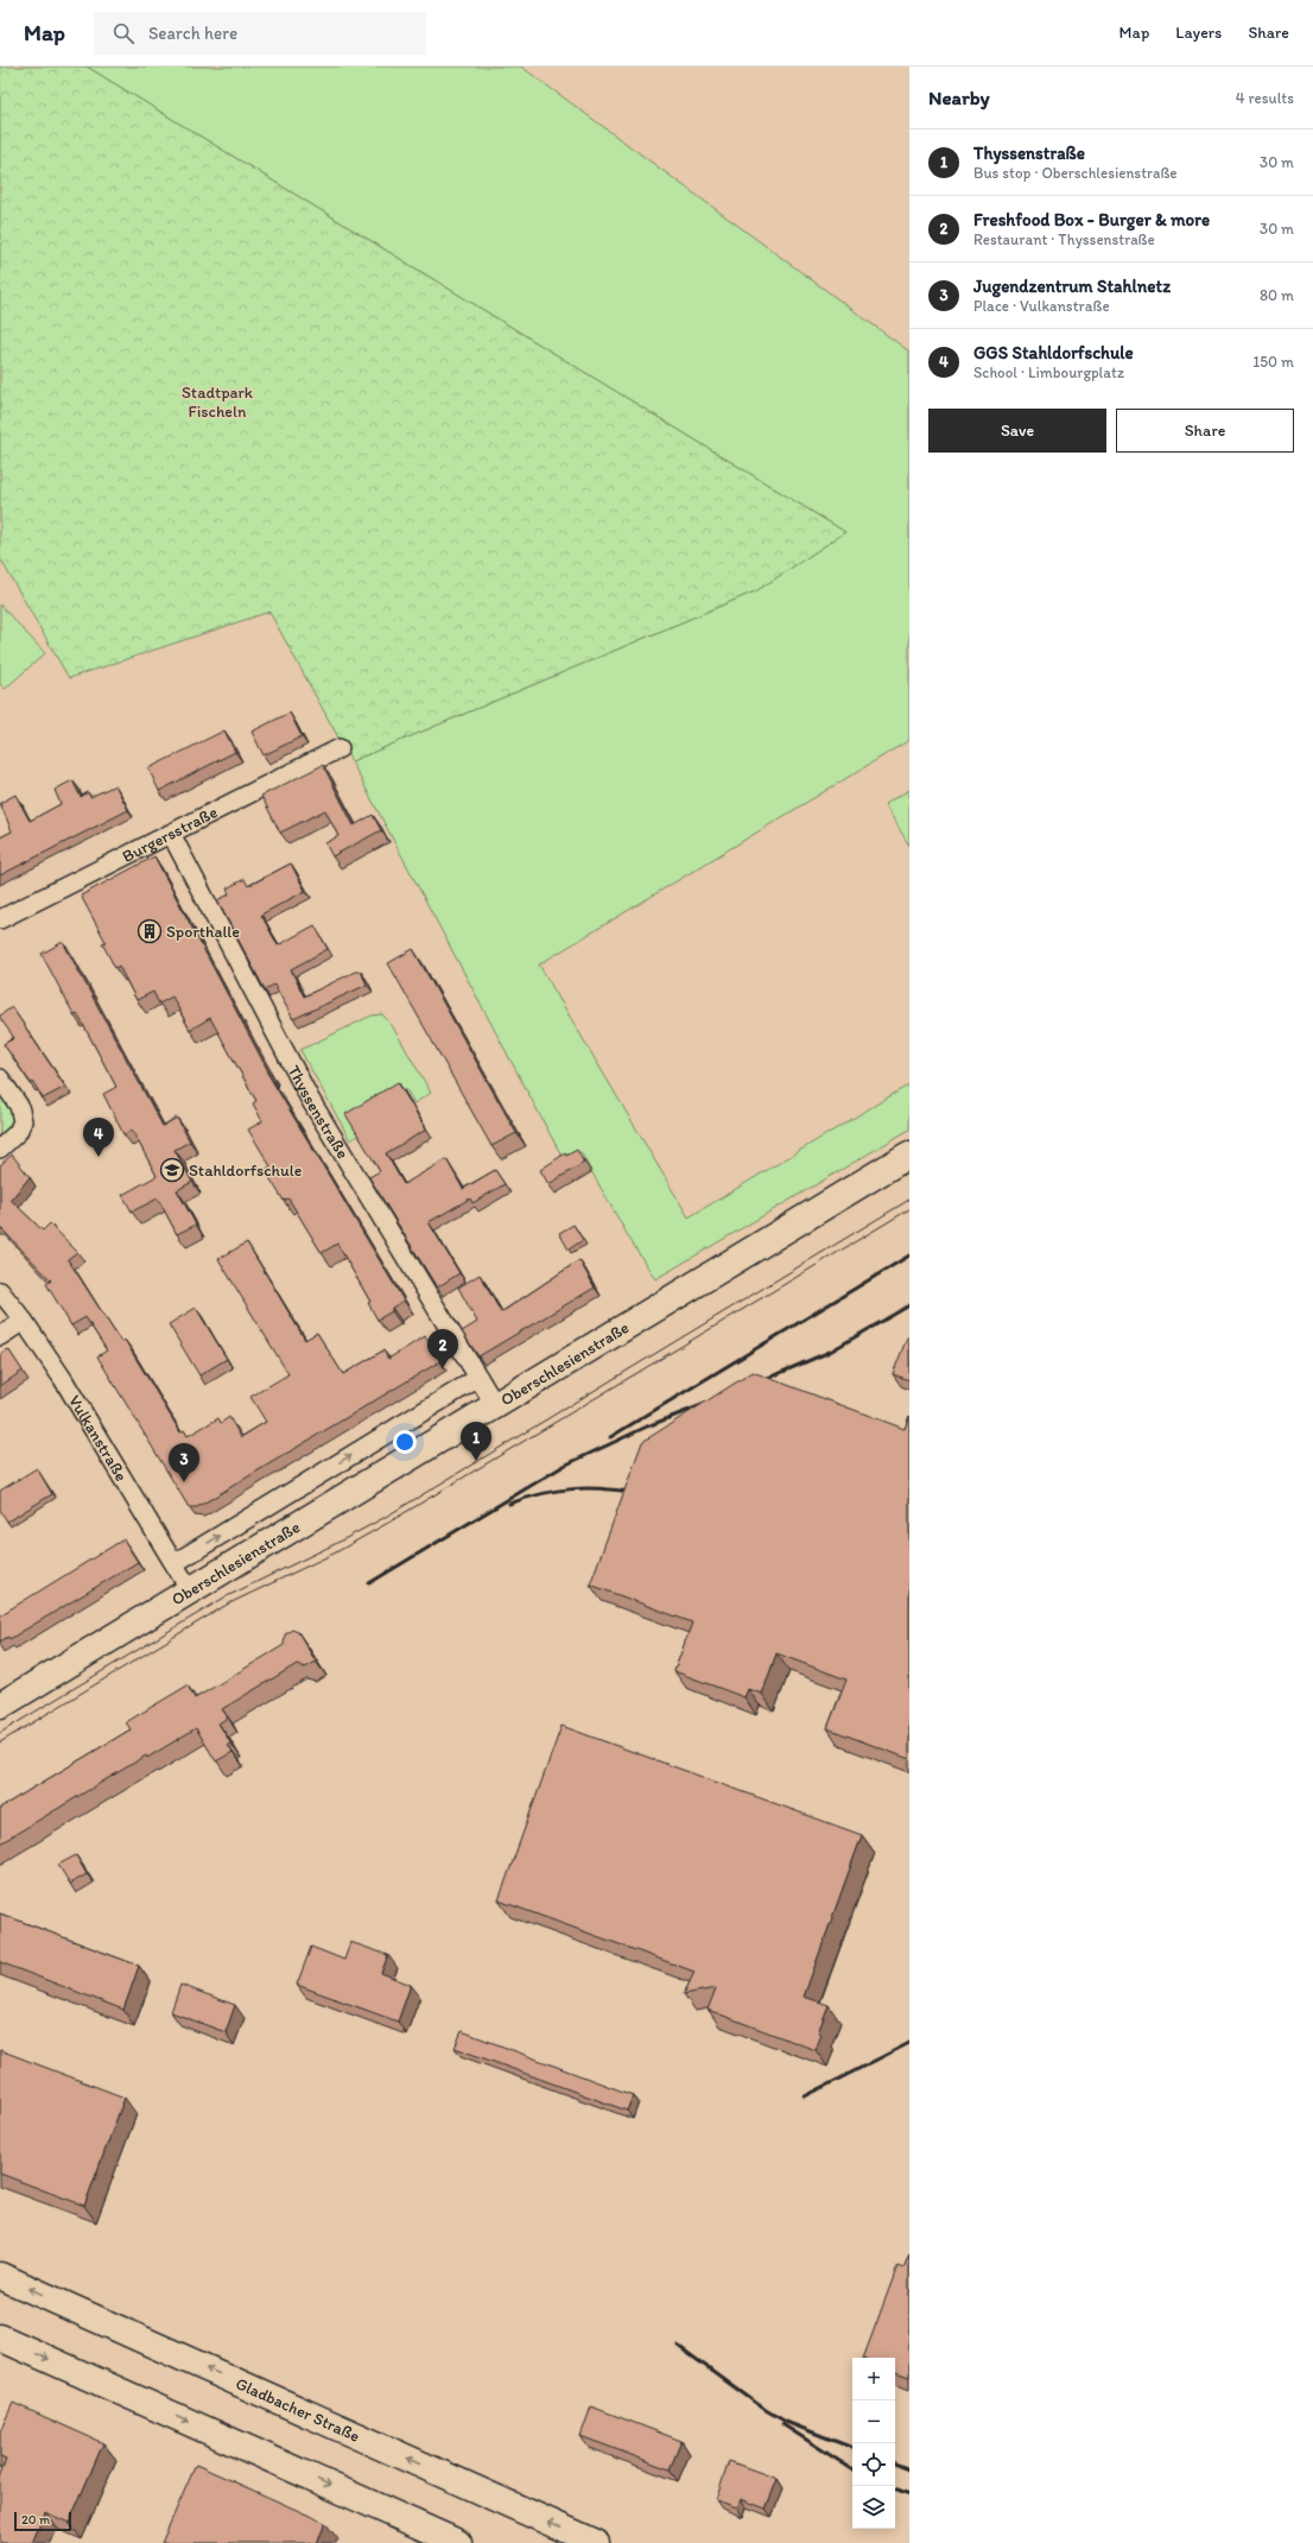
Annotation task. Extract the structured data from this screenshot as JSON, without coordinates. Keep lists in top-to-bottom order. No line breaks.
{"streets":{"main road":["Oberschlesienstraße","Gladbacher Straße"],"street":["Burgersstraße","Thyssenstraße","Vulkanstraße"]},"crossings":[["Burgersstraße","Thyssenstraße"],["Thyssenstraße","Oberschlesienstraße"],["Oberschlesienstraße","Vulkanstraße"]],"parks":["Stadtpark Fischeln"],"places":{"building":["Sporthalle"],"school or university":["Stahldorfschule"]},"scale_bar":"20 m","page":{"header":"Map","search":"Search here","nav":["Map","Layers","Share"],"heading":["Nearby","4 results"],"list":[{"mark":"1","name":"Thyssenstraße","note":"Bus stop · Oberschlesienstraße","value":"30 m"},{"mark":"2","name":"Freshfood Box - Burger & more","note":"Restaurant · Thyssenstraße","value":"30 m"},{"mark":"3","name":"Jugendzentrum Stahlnetz","note":"Place · Vulkanstraße","value":"80 m"},{"mark":"4","name":"GGS Stahldorfschule","note":"School · Limbourgplatz","value":"150 m"}],"buttons":["Save","Share"],"pins":["4","2","1","3"],"map_buttons":["+","−"],"scale":"20 m"}}
